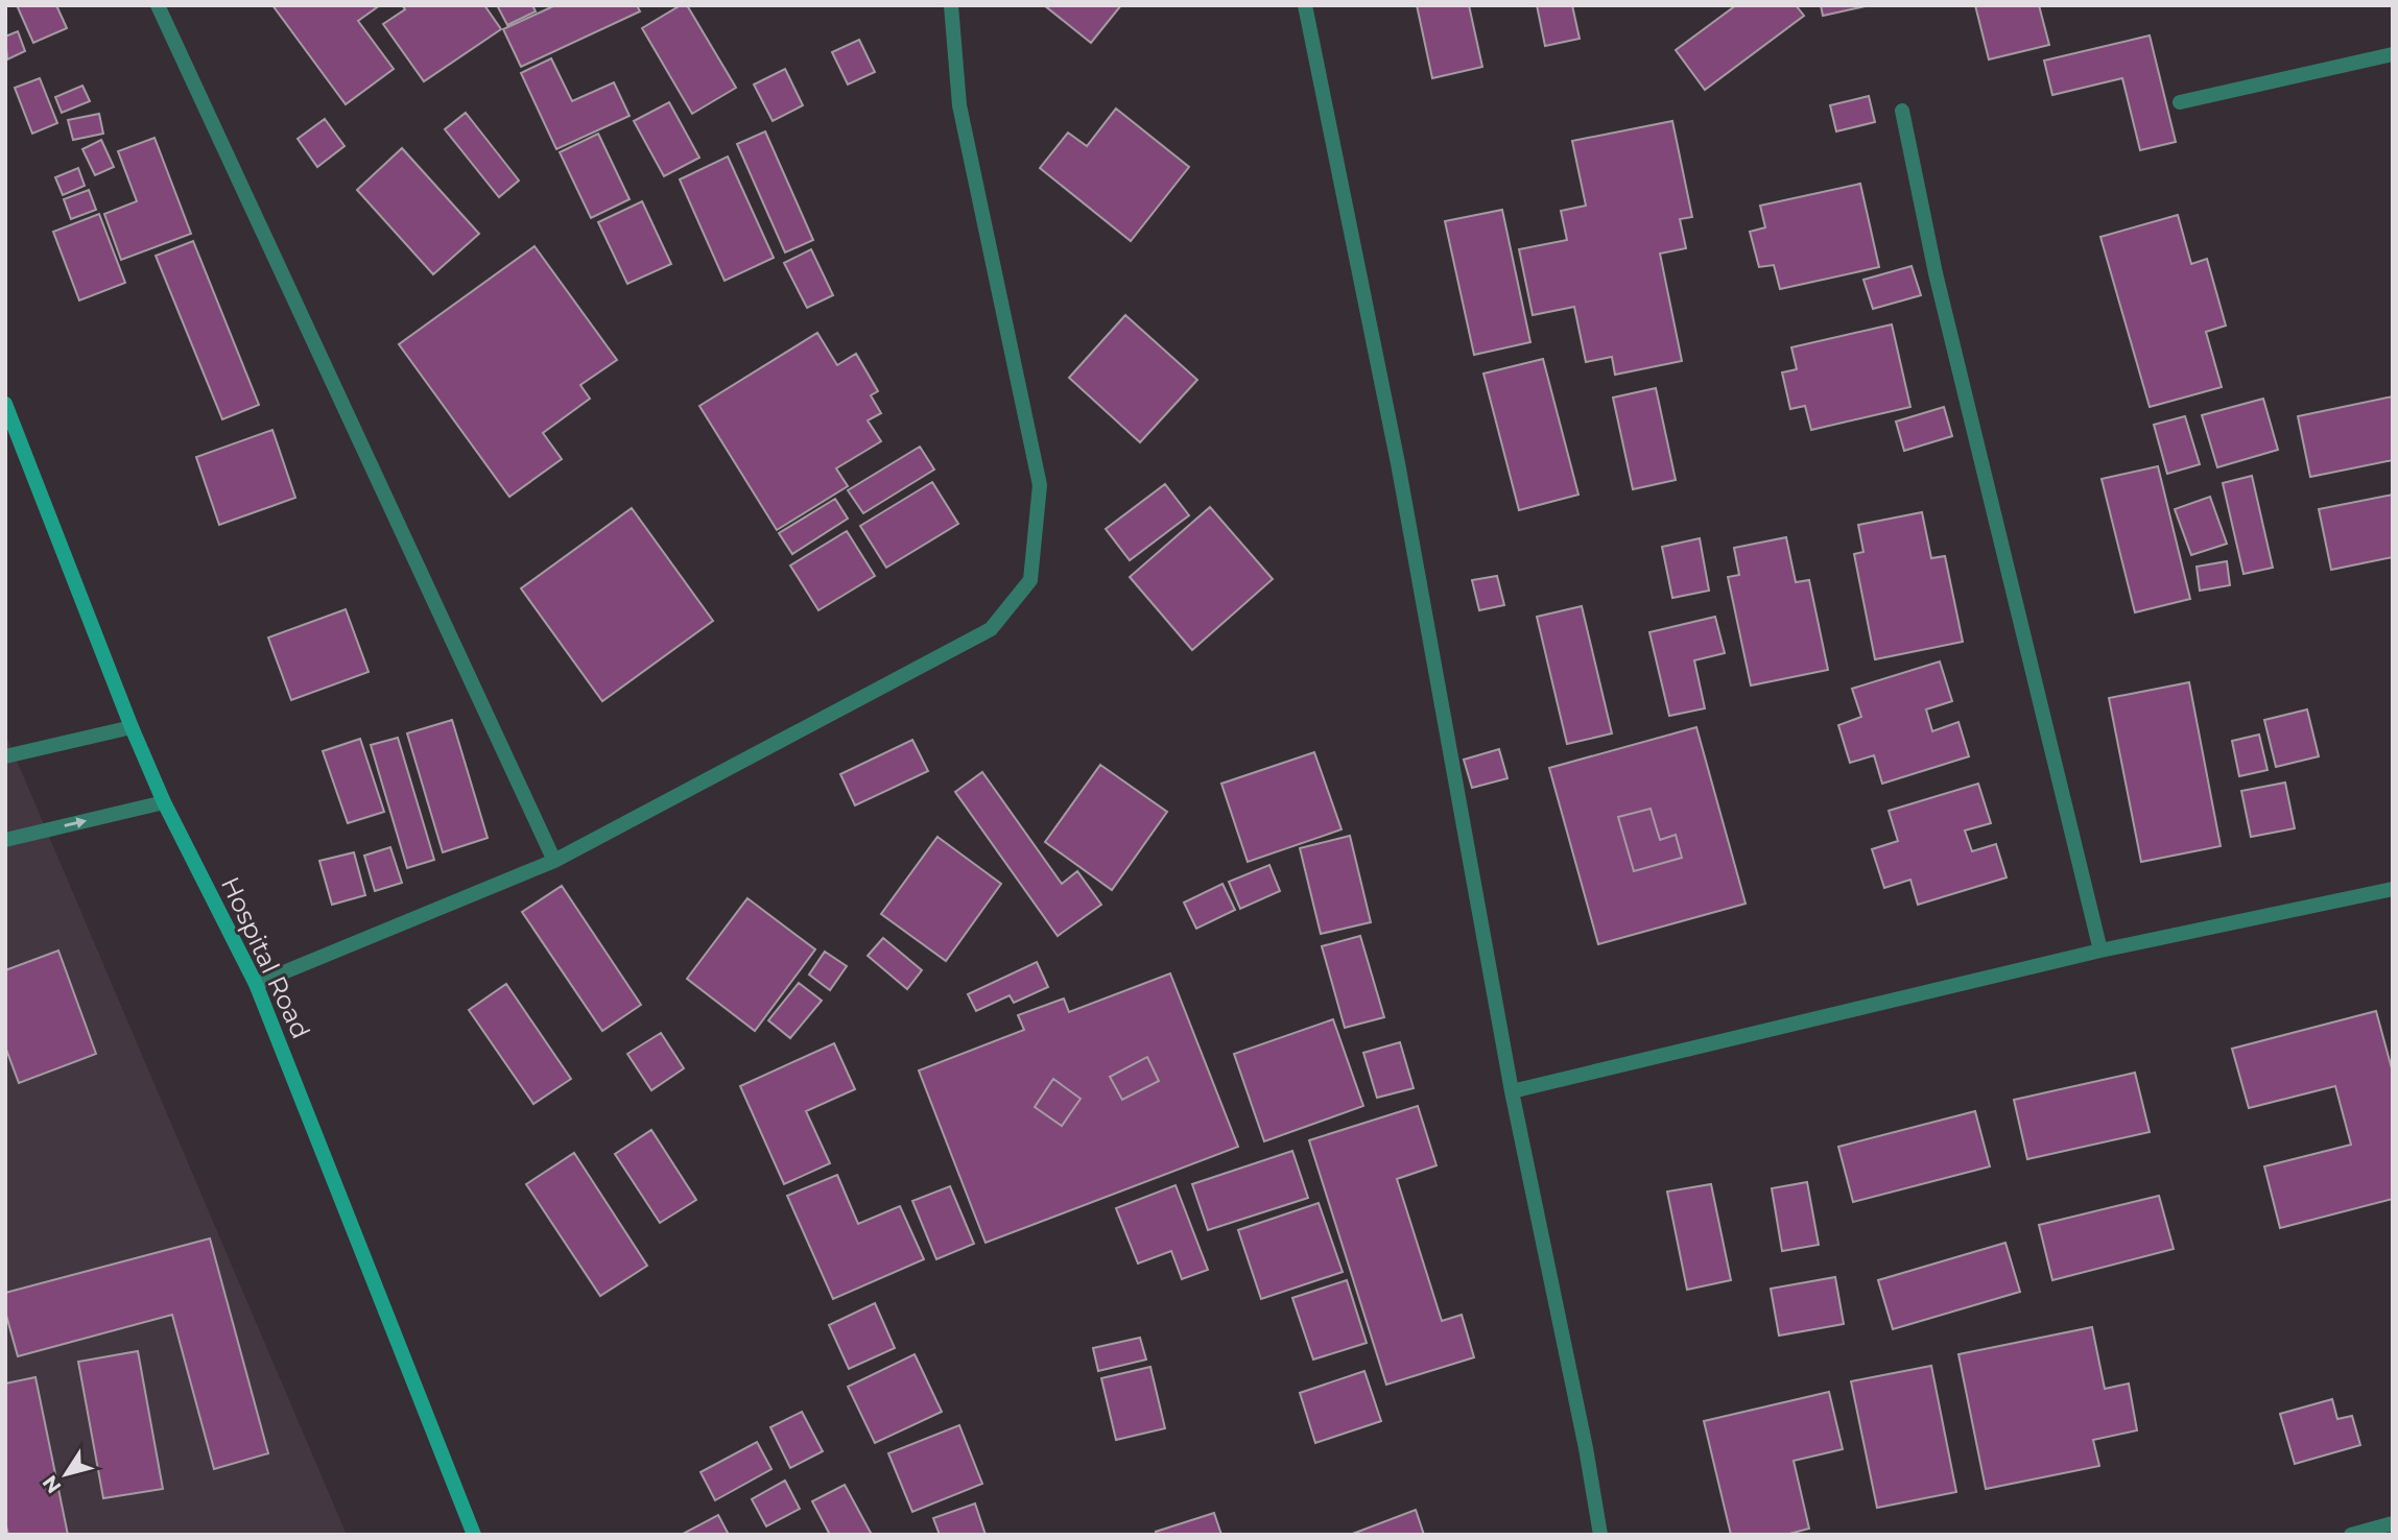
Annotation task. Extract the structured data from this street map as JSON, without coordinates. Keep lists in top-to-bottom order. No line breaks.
{"streets":{"street":["Hospital Road"]},"north":"bottom left"}
